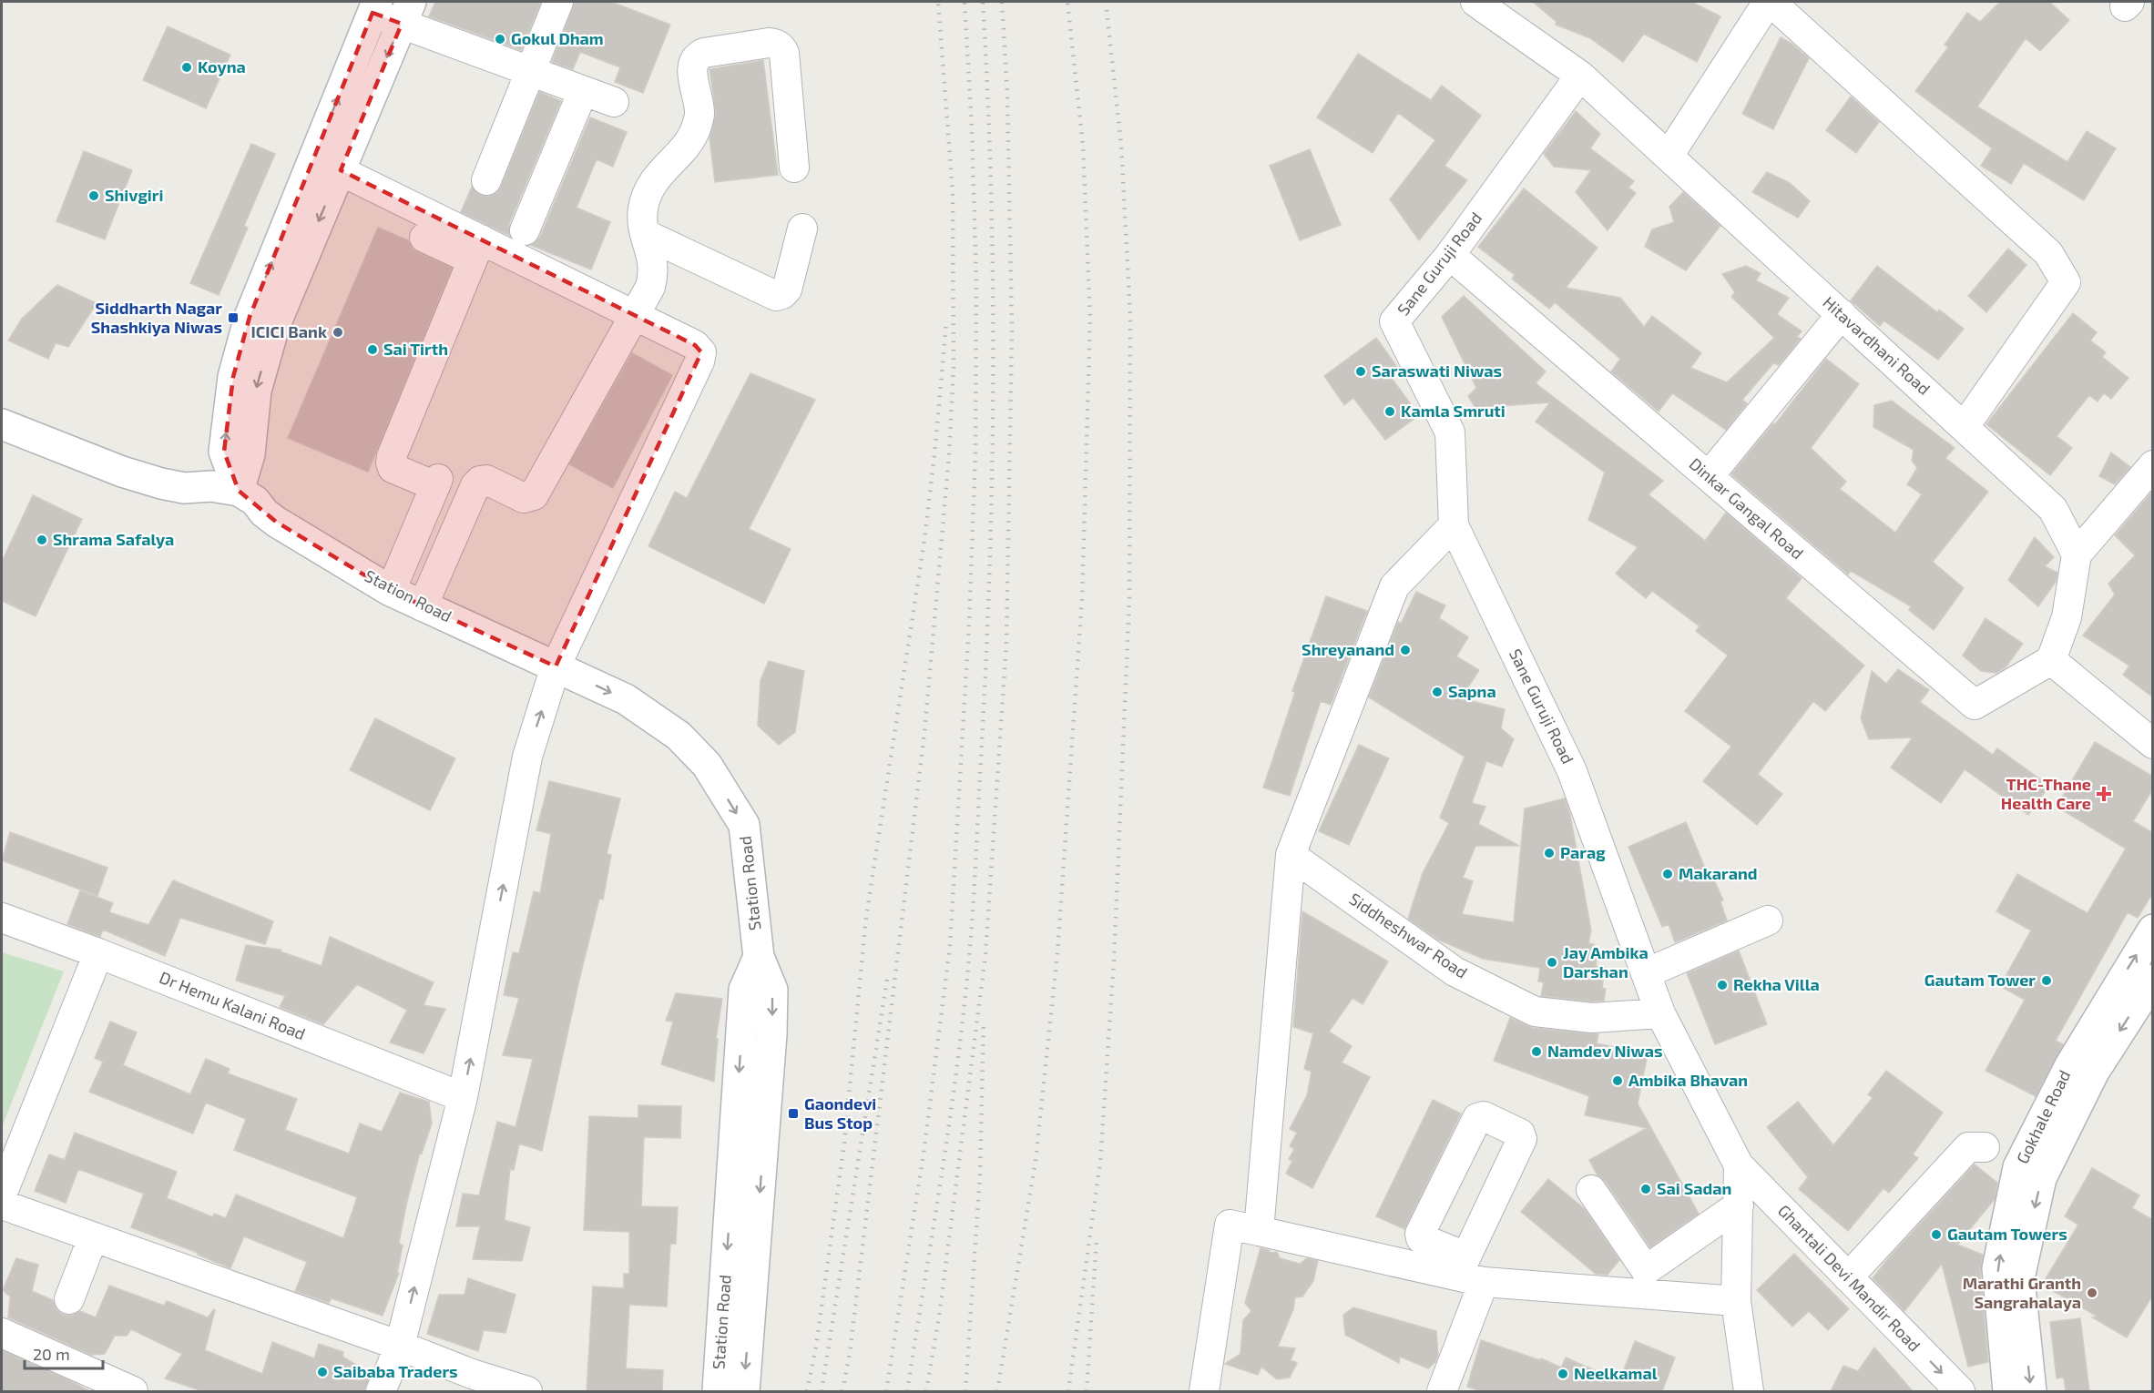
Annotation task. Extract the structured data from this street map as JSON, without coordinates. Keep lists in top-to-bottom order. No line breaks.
{"streets":{"main road":["Station Road","Gokhale Road"],"street":["Sane Guruji Road","Hitavardhani Road","Dinkar Gangal Road","Siddheshwar Road","Dr Hemu Kalani Road","Ghantali Devi Mandir Road"]},"crossings":[["Sane Guruji Road","Hitavardhani Road"],["Sane Guruji Road","Dinkar Gangal Road"],["Sane Guruji Road","Siddheshwar Road"],["Sane Guruji Road","Ghantali Devi Mandir Road"]],"one_way":["Station Road","Ghantali Devi Mandir Road"],"places":{"other":["Gokul Dham","Koyna","Shivgiri","ICICI Bank","Sai Tirth","Saraswati Niwas","Kamla Smruti","Shrama Safalya","Shreyanand","Sapna","Parag","Makarand","Jay Ambika Darshan","Gautam Tower","Rekha Villa","Namdev Niwas","Ambika Bhavan","Sai Sadan","Gautam Towers","Marathi Granth Sangrahalaya","Saibaba Traders","Neelkamal"],"transit":["Siddharth Nagar Shashkiya Niwas","Gaondevi Bus Stop"],"health":["THC-Thane Health Care"]},"scale_bar":"20 m"}
